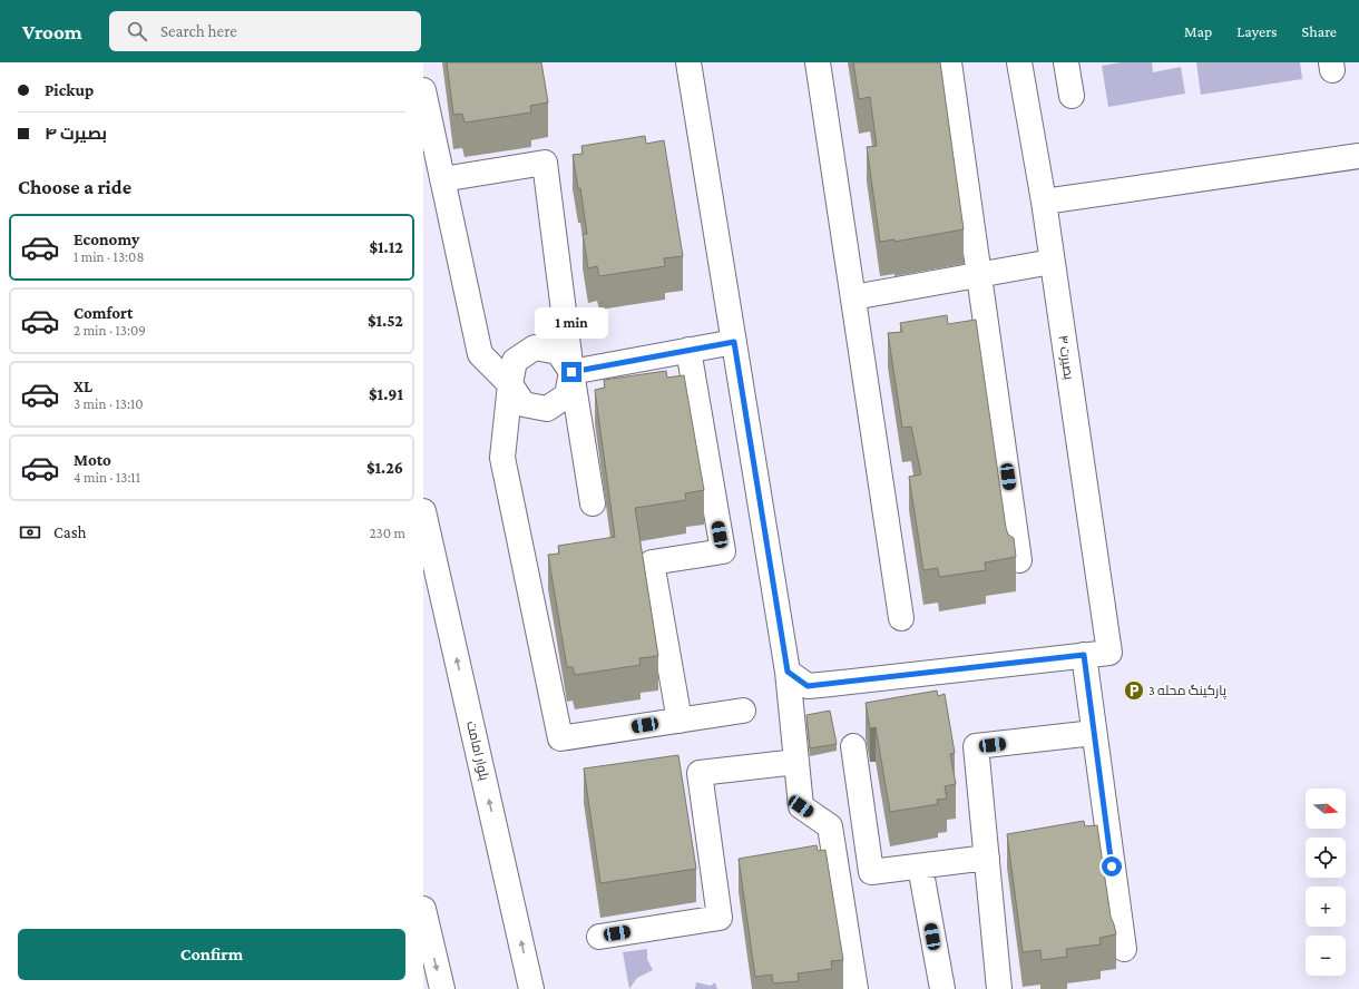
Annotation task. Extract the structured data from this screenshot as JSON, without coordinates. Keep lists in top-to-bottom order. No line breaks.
{"streets":{"street":["بصیرت ۴","بلوار امامت"]},"one_way":["بلوار امامت"],"places":{"parking":["پارکینگ محله 3"]},"north":"right","page":{"header":"Vroom","search":"Search here","nav":["Map","Layers","Share"],"banner":["Pickup","بصیرت ۴"],"heading":"Choose a ride","list":[{"name":"Economy","note":"1 min · 13:08","value":"$1.12"},{"name":"Comfort","note":"2 min · 13:09","value":"$1.52"},{"name":"XL","note":"3 min · 13:10","value":"$1.91"},{"name":"Moto","note":"4 min · 13:11","value":"$1.26"}],"bubble":"1 min","pay":["Cash","230 m"],"map_buttons":["+","−"],"buttons":"Confirm"}}
